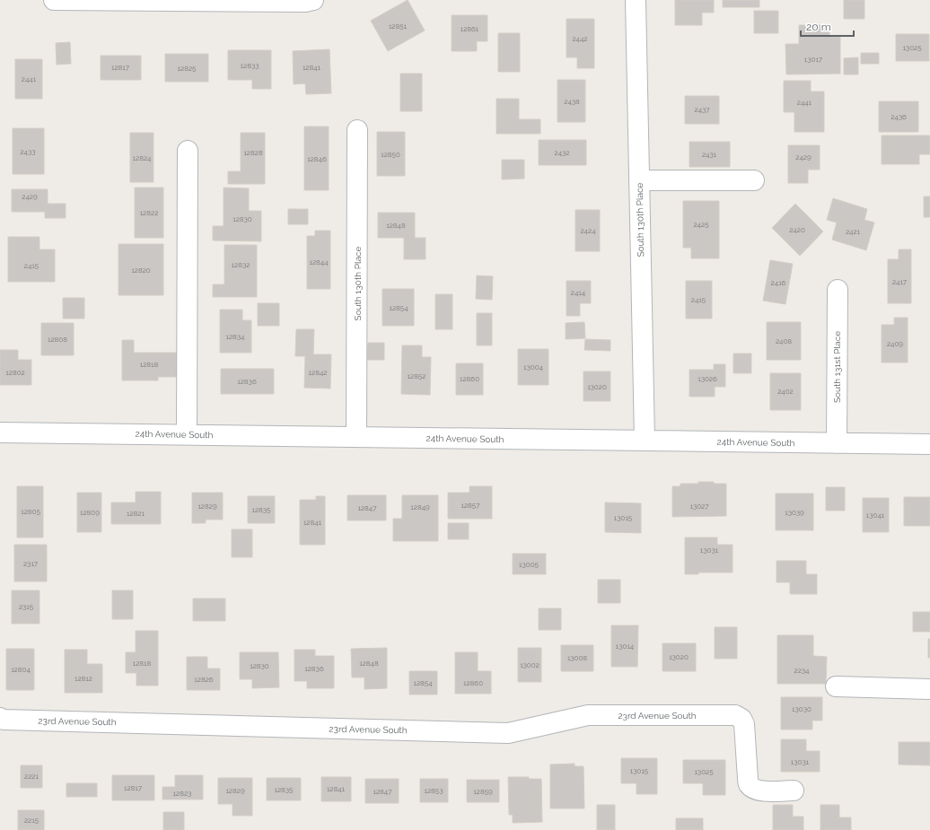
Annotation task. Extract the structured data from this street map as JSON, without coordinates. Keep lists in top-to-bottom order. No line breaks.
{"streets":{"street":["South 130th Place","South 131st Place","24th Avenue South","23rd Avenue South"]},"crossings":[["South 130th Place","24th Avenue South"],["South 131st Place","24th Avenue South"]],"house_numbers":["12851","12861","2442","13025","13017","12833","12817","12841","12825","2441","2438","2441","2437","2436","2433","12828","2432","12850","2431","2429","12824","12846","2429","12822","12830","2425","12848","2420","2424","2421","12844","12832","2415","12820","2417","2416","2414","2415","12854","12834","12808","2408","2409","12818","13004","12802","12842","12852","12860","13026","12836","13020","2402","12857","12829","13027","12849","12847","12835","12805","12809","13039","12821","13041","13015","12841","13031","2317","13005","2315","13014","13020","13008","12818","12848","13002","12830","12836","12804","2234","12812","12826","12854","12860","13030","13031","13015","13025","2221","12817","12841","12835","12829","12853","12847","12859","12823","2215"],"scale_bar":"20 m"}
